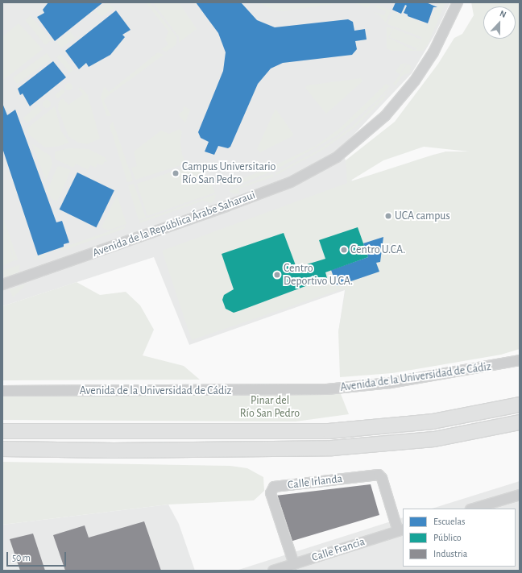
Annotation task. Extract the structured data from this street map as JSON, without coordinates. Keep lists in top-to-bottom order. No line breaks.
{"streets":{"street":["Avenida de la República Árabe Saharaui","Avenida de la Universidad de Cádiz","Calle Irlanda","Calle Francia"]},"crossings":[["Calle Irlanda","Calle Francia"]],"parks":["Pinar del Río San Pedro"],"places":["Campus Universitario Río San Pedro","UCA campus","Centro U.CA.","Centro Deportivo U.CA."],"legend":["Escuelas","Público","Industria"],"scale_bar":"50 m","north":"top"}
